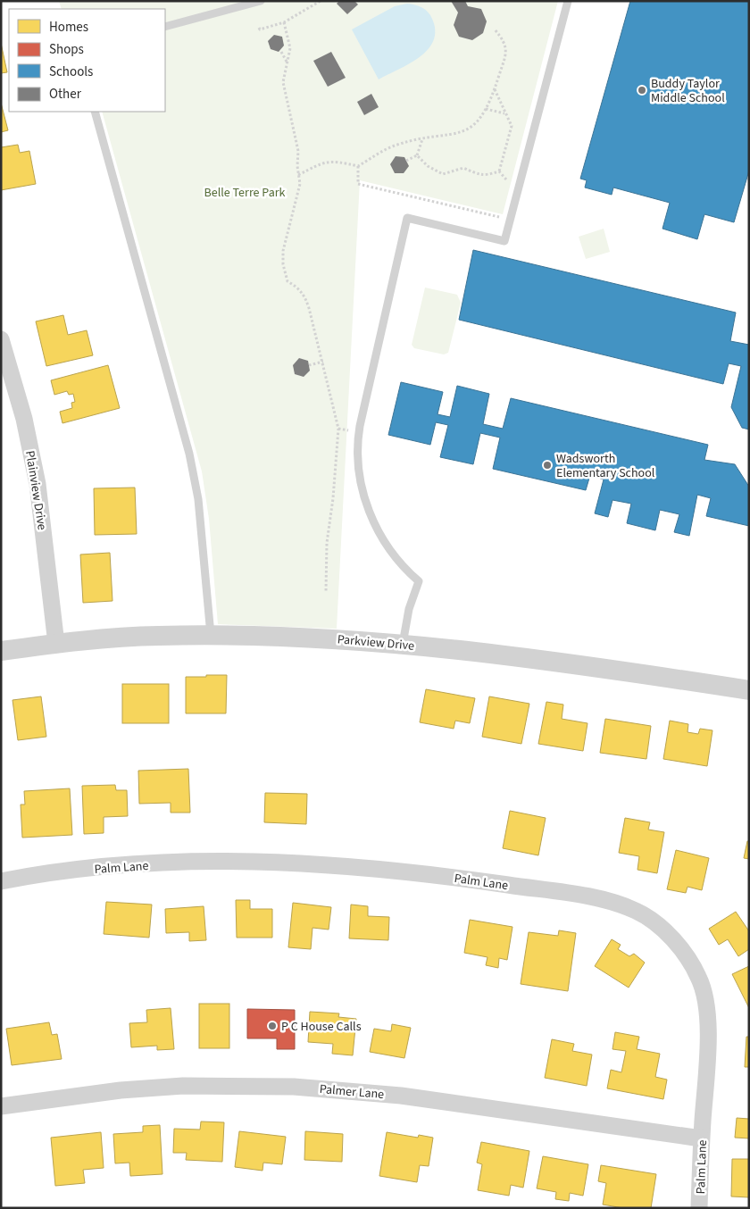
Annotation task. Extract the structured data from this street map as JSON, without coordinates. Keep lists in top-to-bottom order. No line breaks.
{"streets":{"street":["Plainview Drive","Parkview Drive","Palm Lane","Palmer Lane"]},"crossings":[["Plainview Drive","Parkview Drive"],["Palm Lane","Palmer Lane"]],"parks":["Belle Terre Park"],"places":["Buddy Taylor Middle School","Wadsworth Elementary School","P C House Calls"],"legend":["Homes","Shops","Schools","Other"]}
